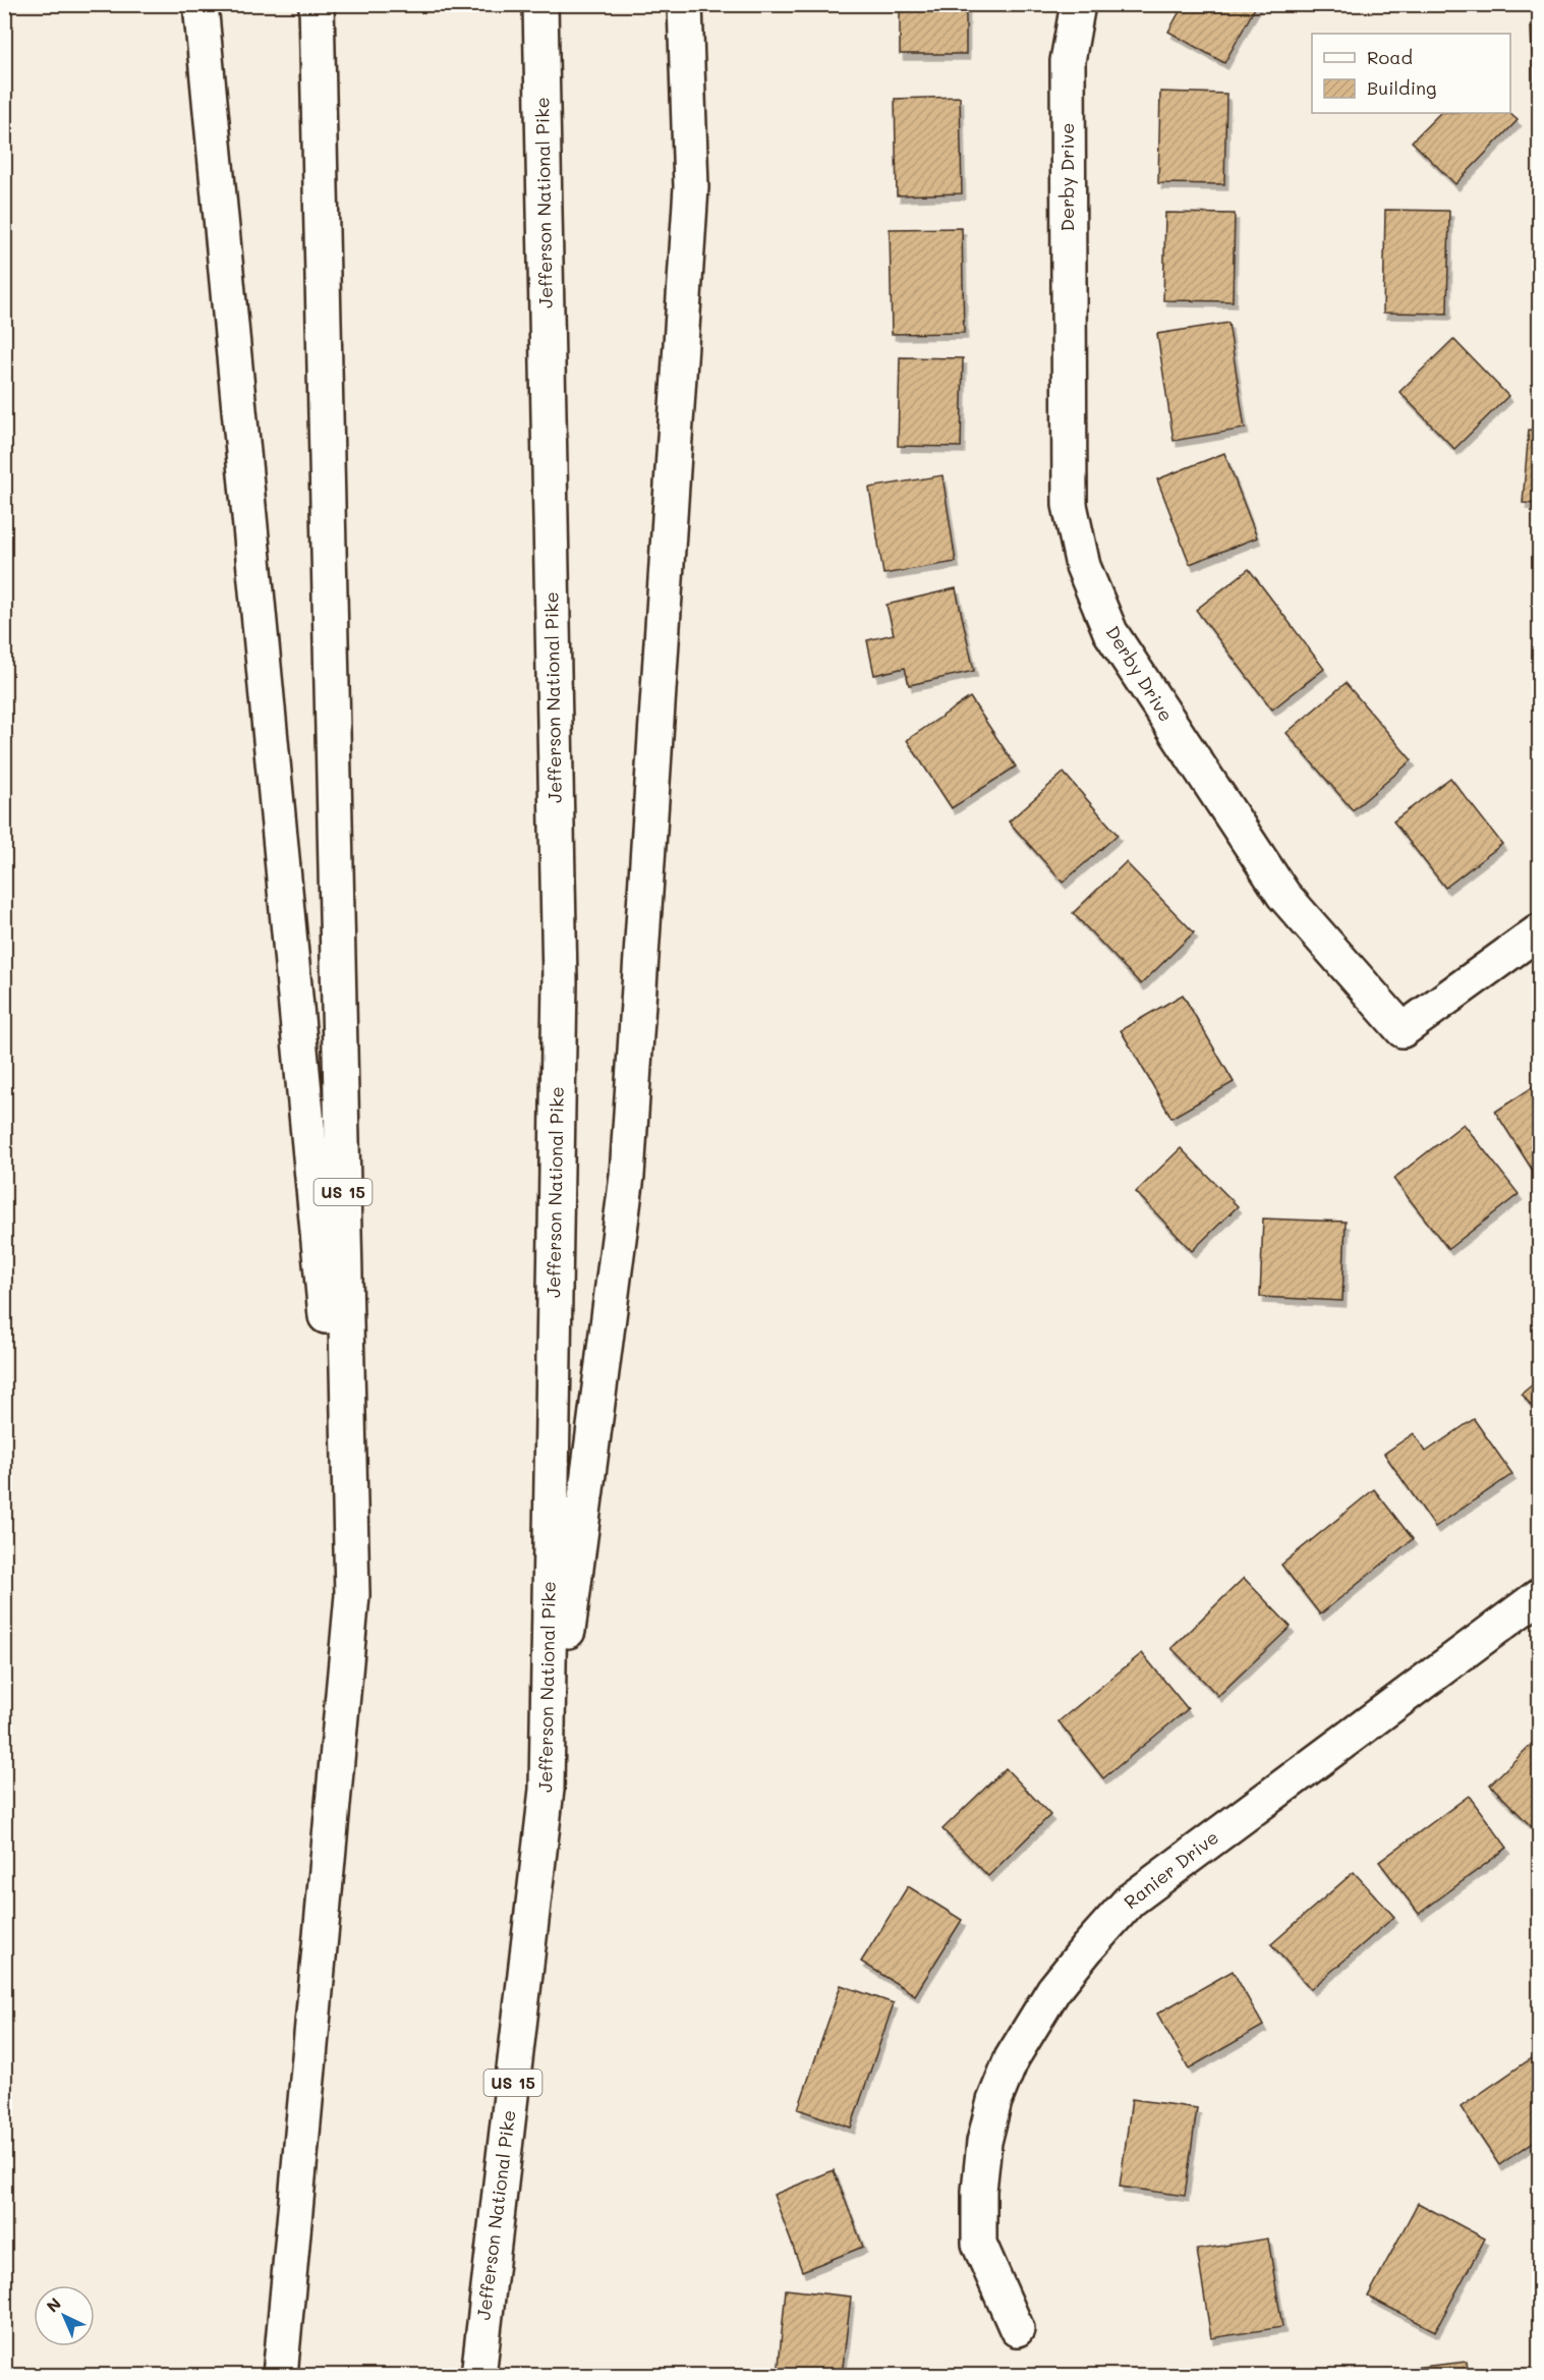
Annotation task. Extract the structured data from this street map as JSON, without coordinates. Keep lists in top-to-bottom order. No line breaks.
{"streets":{"main road":["Derby Drive","Jefferson National Pike","US 15","Ranier Drive"]},"legend":["Road","Building"],"north":"top left"}
